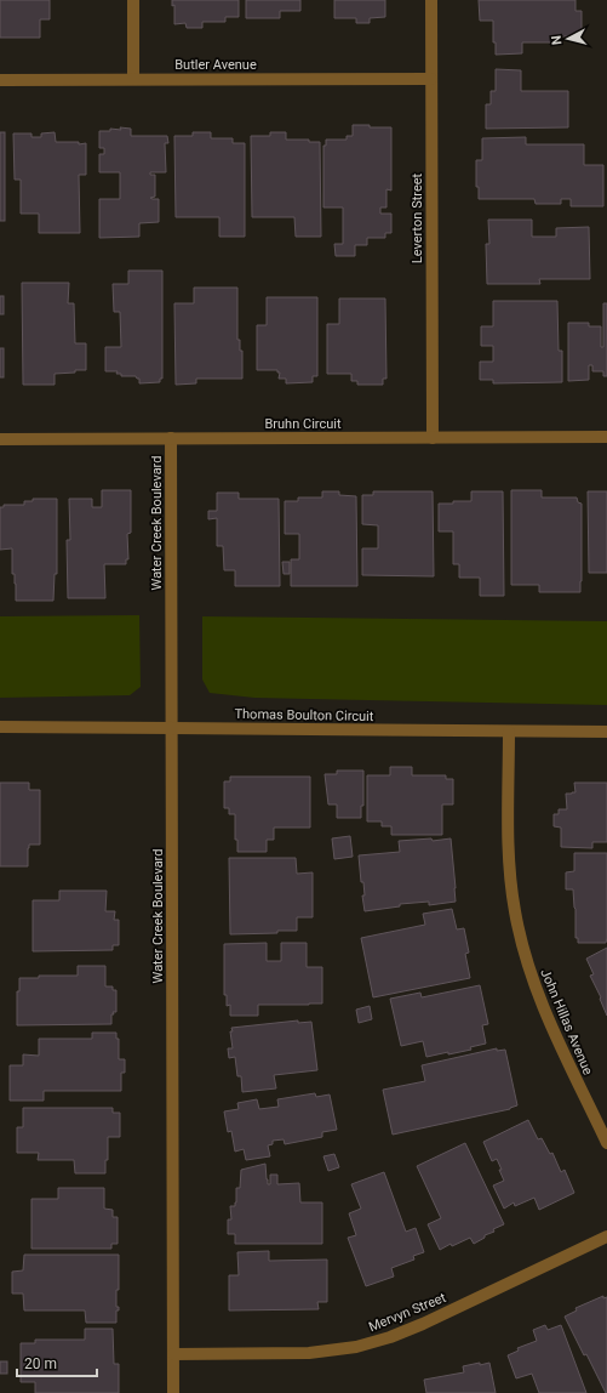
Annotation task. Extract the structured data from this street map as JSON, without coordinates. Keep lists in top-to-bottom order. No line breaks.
{"streets":{"street":["Butler Avenue","Leverton Street","Bruhn Circuit","Water Creek Boulevard","Thomas Boulton Circuit","John Hillas Avenue","Mervyn Street"]},"crossings":[["Butler Avenue","Leverton Street"],["Leverton Street","Bruhn Circuit"],["Bruhn Circuit","Water Creek Boulevard"],["Water Creek Boulevard","Thomas Boulton Circuit"],["Water Creek Boulevard","Mervyn Street"],["Thomas Boulton Circuit","John Hillas Avenue"]],"scale_bar":"20 m","north":"left"}
